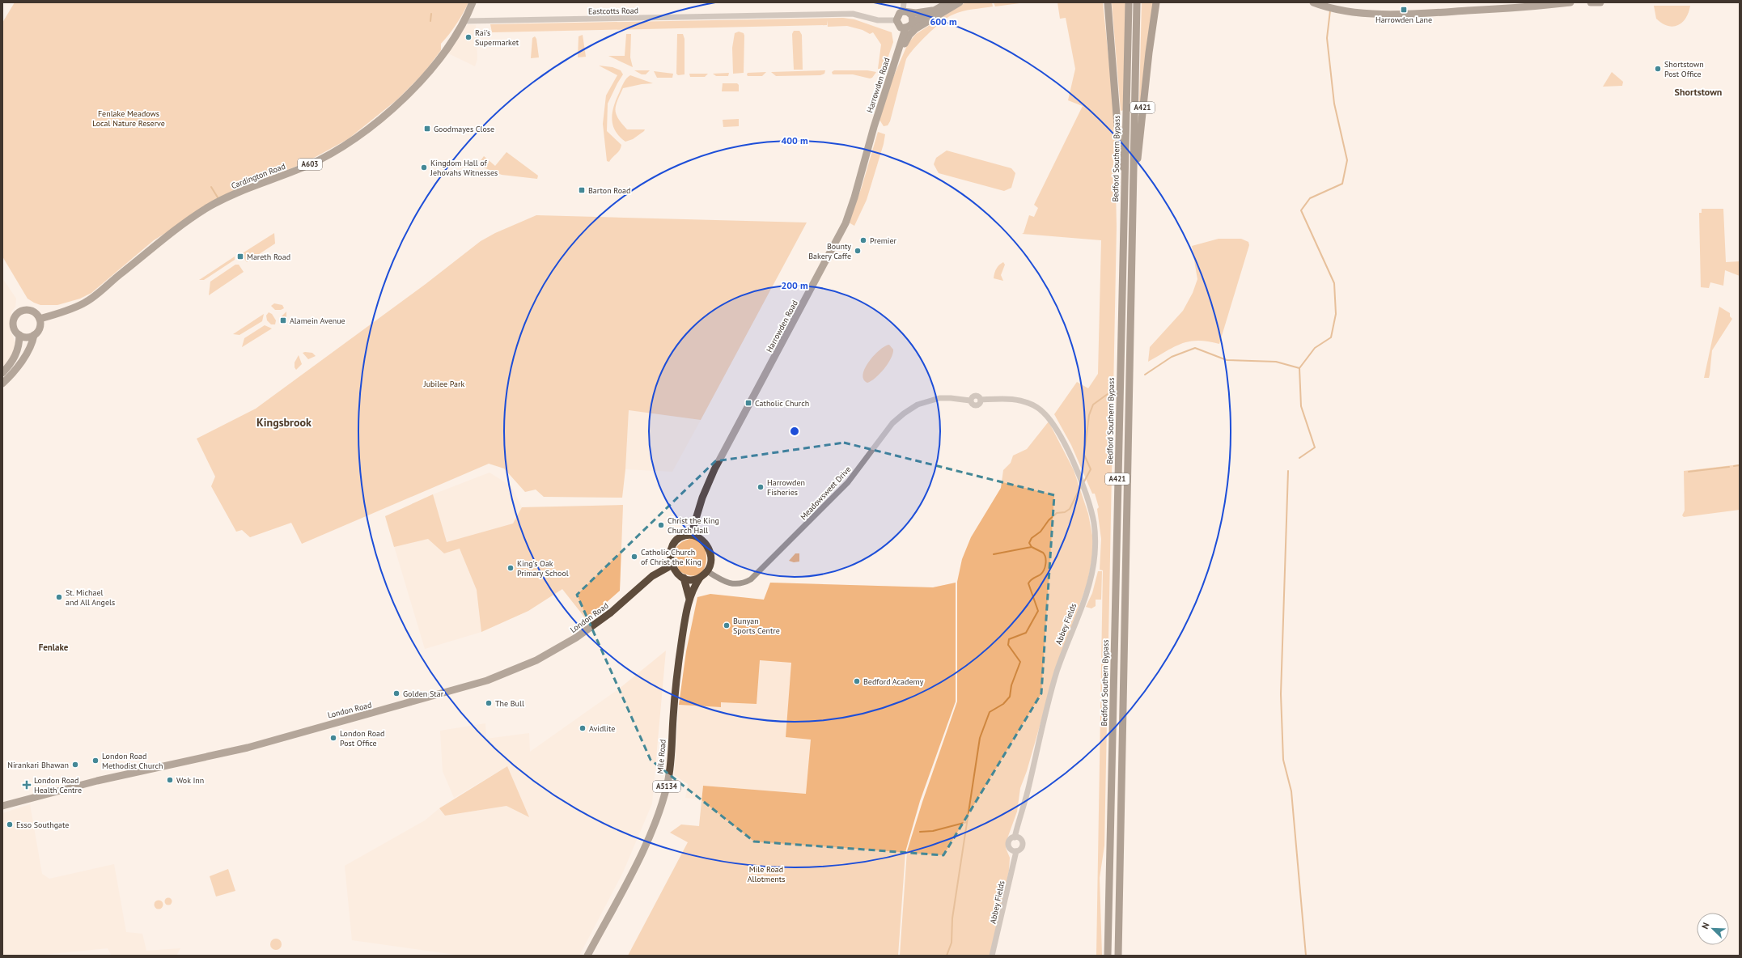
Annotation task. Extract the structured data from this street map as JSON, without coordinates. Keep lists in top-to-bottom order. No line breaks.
{"streets":{"highway":["A421","Bedford Southern Bypass"],"main road":["Harrowden Road","A603","Cardington Road","London Road","Mile Road","A5134"],"street":["Eastcotts Road","Meadowsweet Drive","Abbey Fields"]},"crossings":[["Eastcotts Road","Harrowden Road"],["Eastcotts Road","Cardington Road"],["Harrowden Road","Meadowsweet Drive"],["Harrowden Road","London Road"],["Harrowden Road","Mile Road"],["A421","Bedford Southern Bypass"],["Meadowsweet Drive","London Road"],["Meadowsweet Drive","Abbey Fields"],["Meadowsweet Drive","Mile Road"],["London Road","Mile Road"]],"districts":["Shortstown","Kingsbrook","Fenlake"],"parks":["Fenlake Meadows Local Nature Reserve","Jubilee Park","Mile Road Allotments"],"places":{"transit":["Harrowden Lane","Goodmayes Close","Barton Road","Mareth Road","Alamein Avenue","Catholic Church"],"other":["Rai's Supermarket","Shortstown Post Office","Kingdom Hall of Jehovahs Witnesses","Premier","Bounty Bakery Caffe","Harrowden Fisheries","Christ the King Church Hall","Catholic Church of Christ the King","King's Oak Primary School","St. Michael and All Angels","Bunyan Sports Centre","Bedford Academy","Golden Star","The Bull","Avidlite","London Road Post Office","London Road Methodist Church","Nirankari Bhawan","Wok Inn","Esso Southgate"],"health":["London Road Health Centre"]},"north":"top left","rings":["600 m","400 m","200 m"]}
